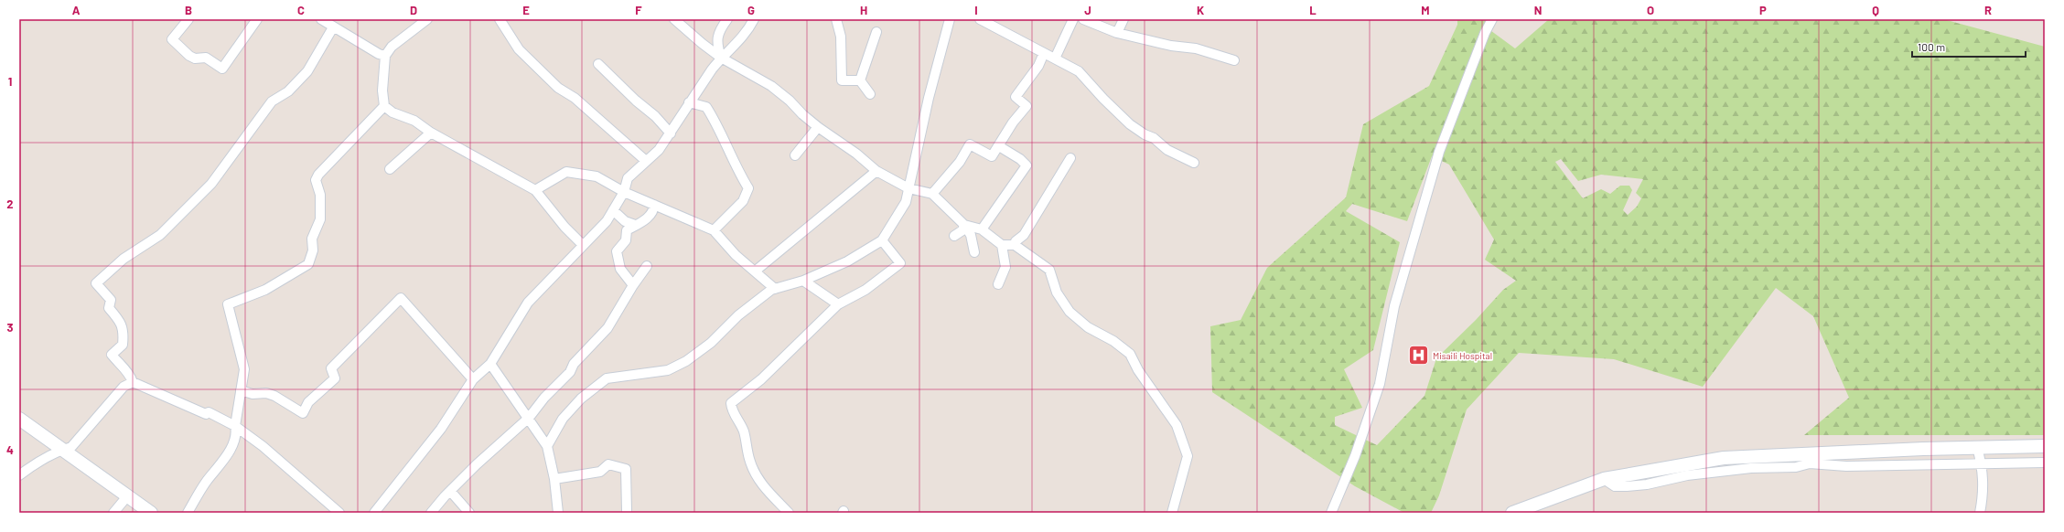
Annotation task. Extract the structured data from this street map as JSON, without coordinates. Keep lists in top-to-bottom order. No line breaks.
{"places":{"hospital":["Misaili Hospital"]},"scale_bar":"100 m","grid":{"columns":["A","B","C","D","E","F","G","H","I","J","K","L","M","N","O","P","Q","R"],"rows":["1","2","3","4"]}}
